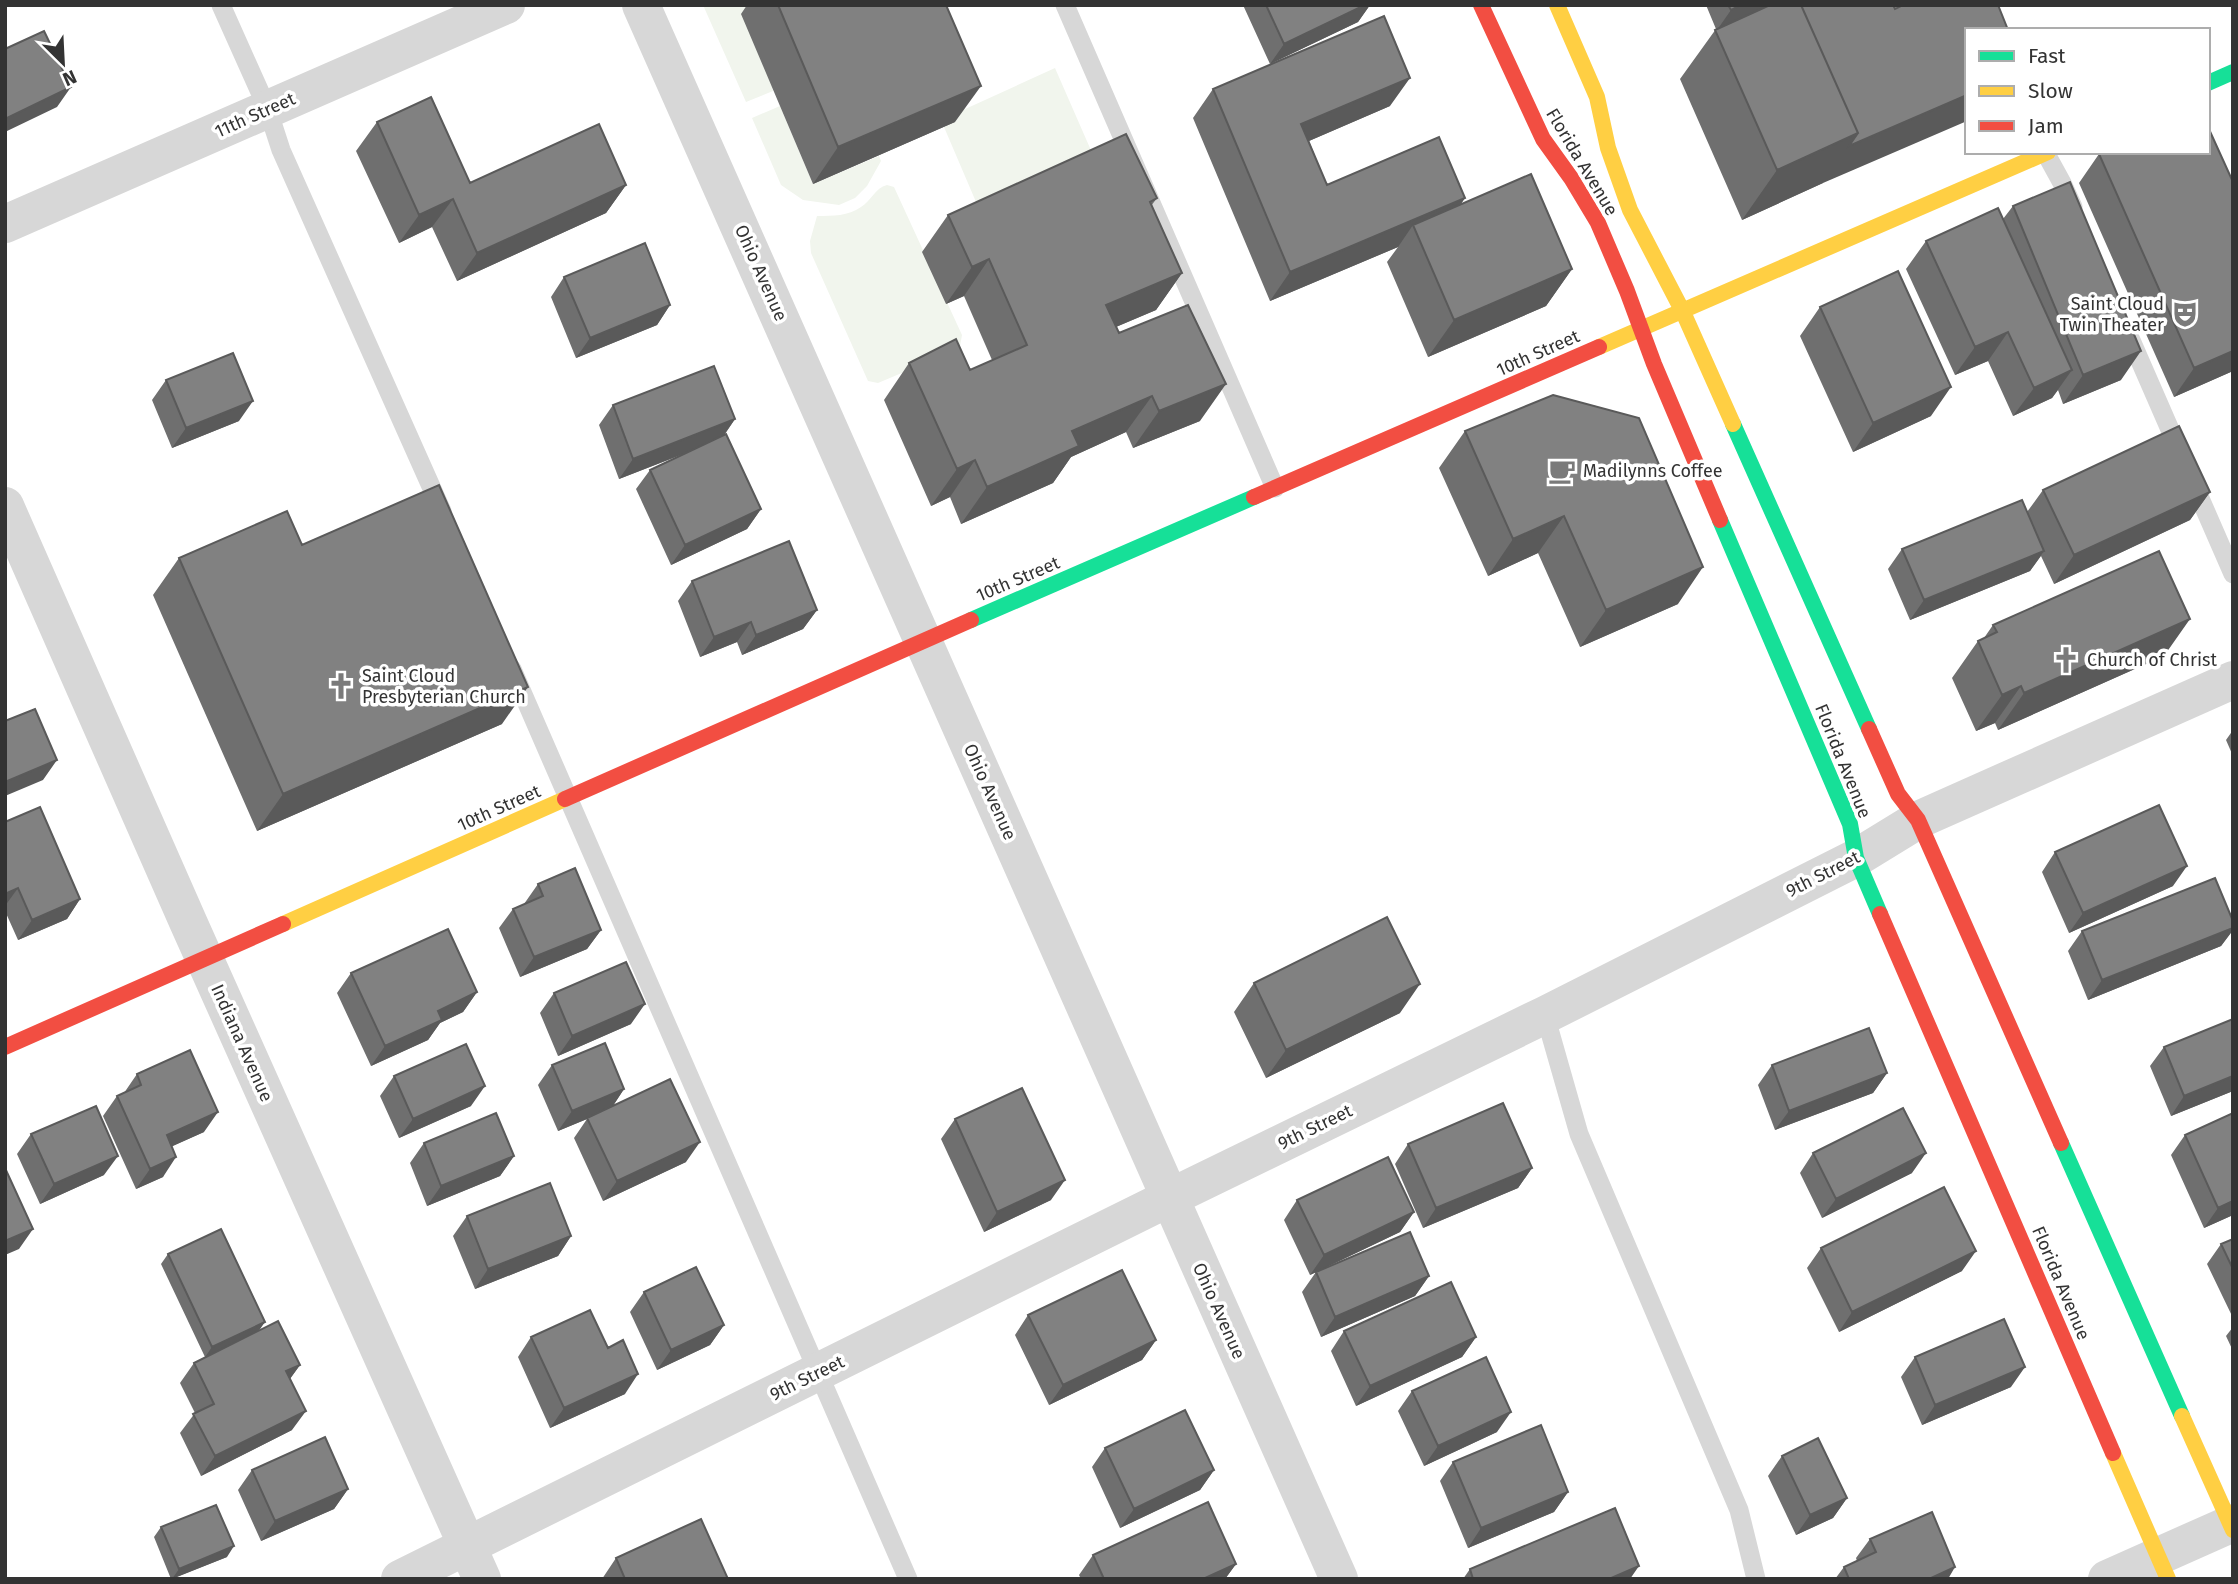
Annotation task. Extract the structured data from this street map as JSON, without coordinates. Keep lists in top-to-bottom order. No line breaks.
{"streets":{"main road":["Florida Avenue","10th Street"],"street":["11th Street","Ohio Avenue","9th Street","Indiana Avenue"]},"crossings":[["Florida Avenue","10th Street"],["Florida Avenue","9th Street"],["Ohio Avenue","10th Street"],["Ohio Avenue","9th Street"],["10th Street","Indiana Avenue"],["9th Street","Indiana Avenue"]],"places":{"theatre":["Saint Cloud Twin Theater"],"cafe":["Madilynns Coffee"],"church":["Church of Christ","Saint Cloud Presbyterian Church"]},"legend":["Fast","Slow","Jam"],"north":"bottom right"}
